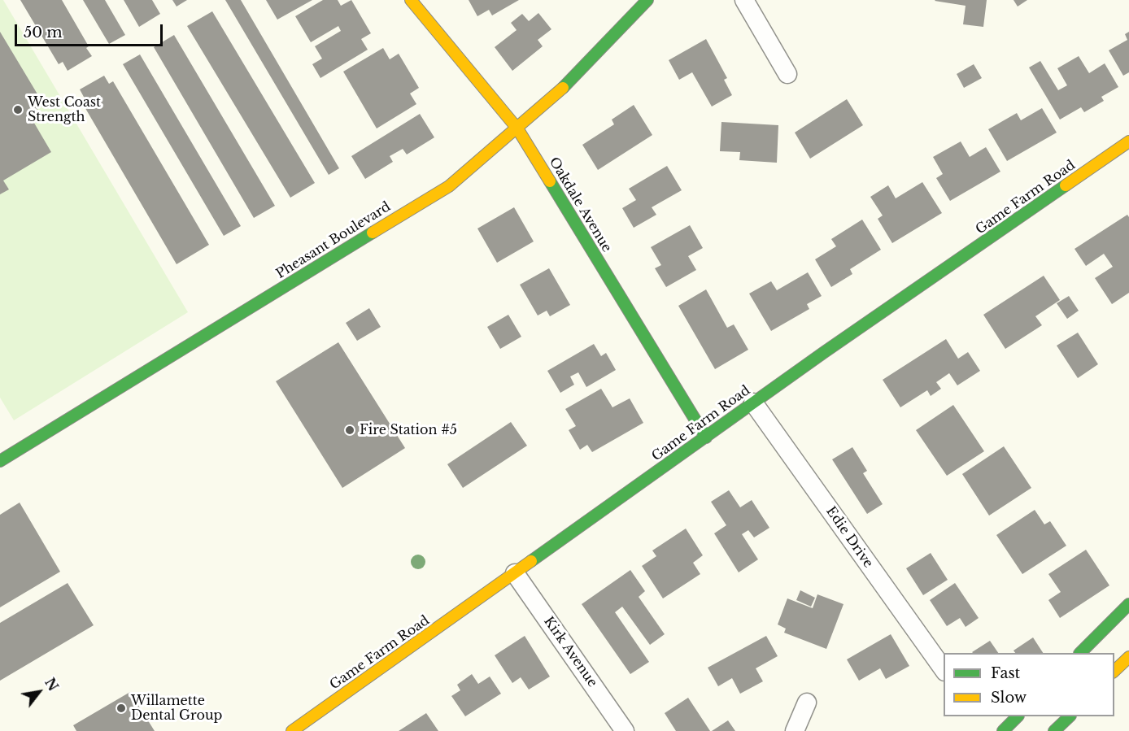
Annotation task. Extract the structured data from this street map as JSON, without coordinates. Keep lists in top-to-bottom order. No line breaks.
{"streets":{"street":["Game Farm Road","Oakdale Avenue","Pheasant Boulevard","Edie Drive","Kirk Avenue"]},"crossings":[["Game Farm Road","Oakdale Avenue"],["Game Farm Road","Edie Drive"],["Game Farm Road","Kirk Avenue"],["Oakdale Avenue","Pheasant Boulevard"]],"places":["West Coast Strength","Fire Station #5","Willamette Dental Group"],"legend":["Fast","Slow"],"scale_bar":"50 m","north":"top right"}
